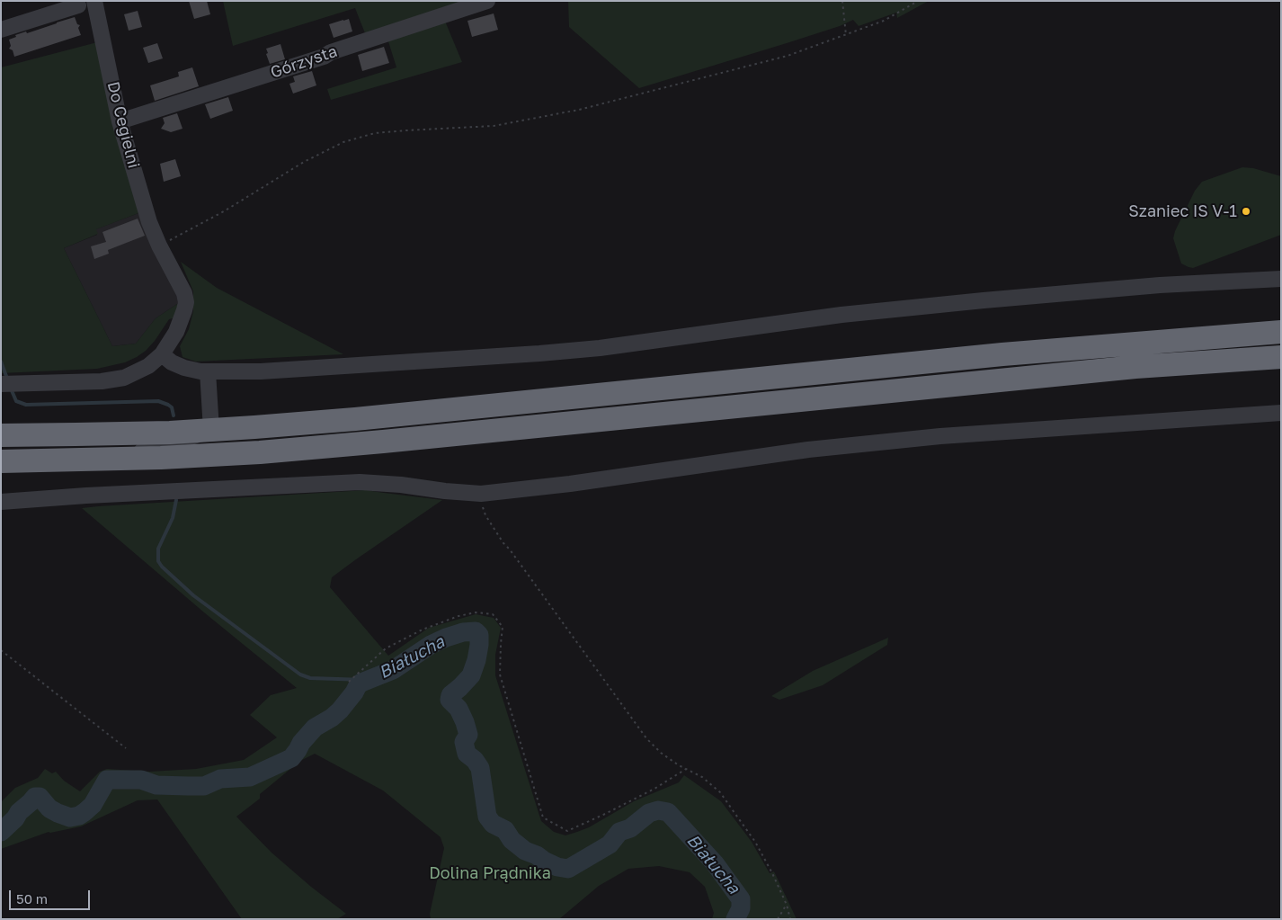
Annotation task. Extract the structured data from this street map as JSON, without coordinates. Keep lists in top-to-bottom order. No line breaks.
{"streets":{"street":["Górzysta","Do Cegielni"]},"crossings":[["Górzysta","Do Cegielni"]],"water":["Białucha"],"parks":["Dolina Prądnika"],"places":["Szaniec IS V-1"],"scale_bar":"50 m"}
